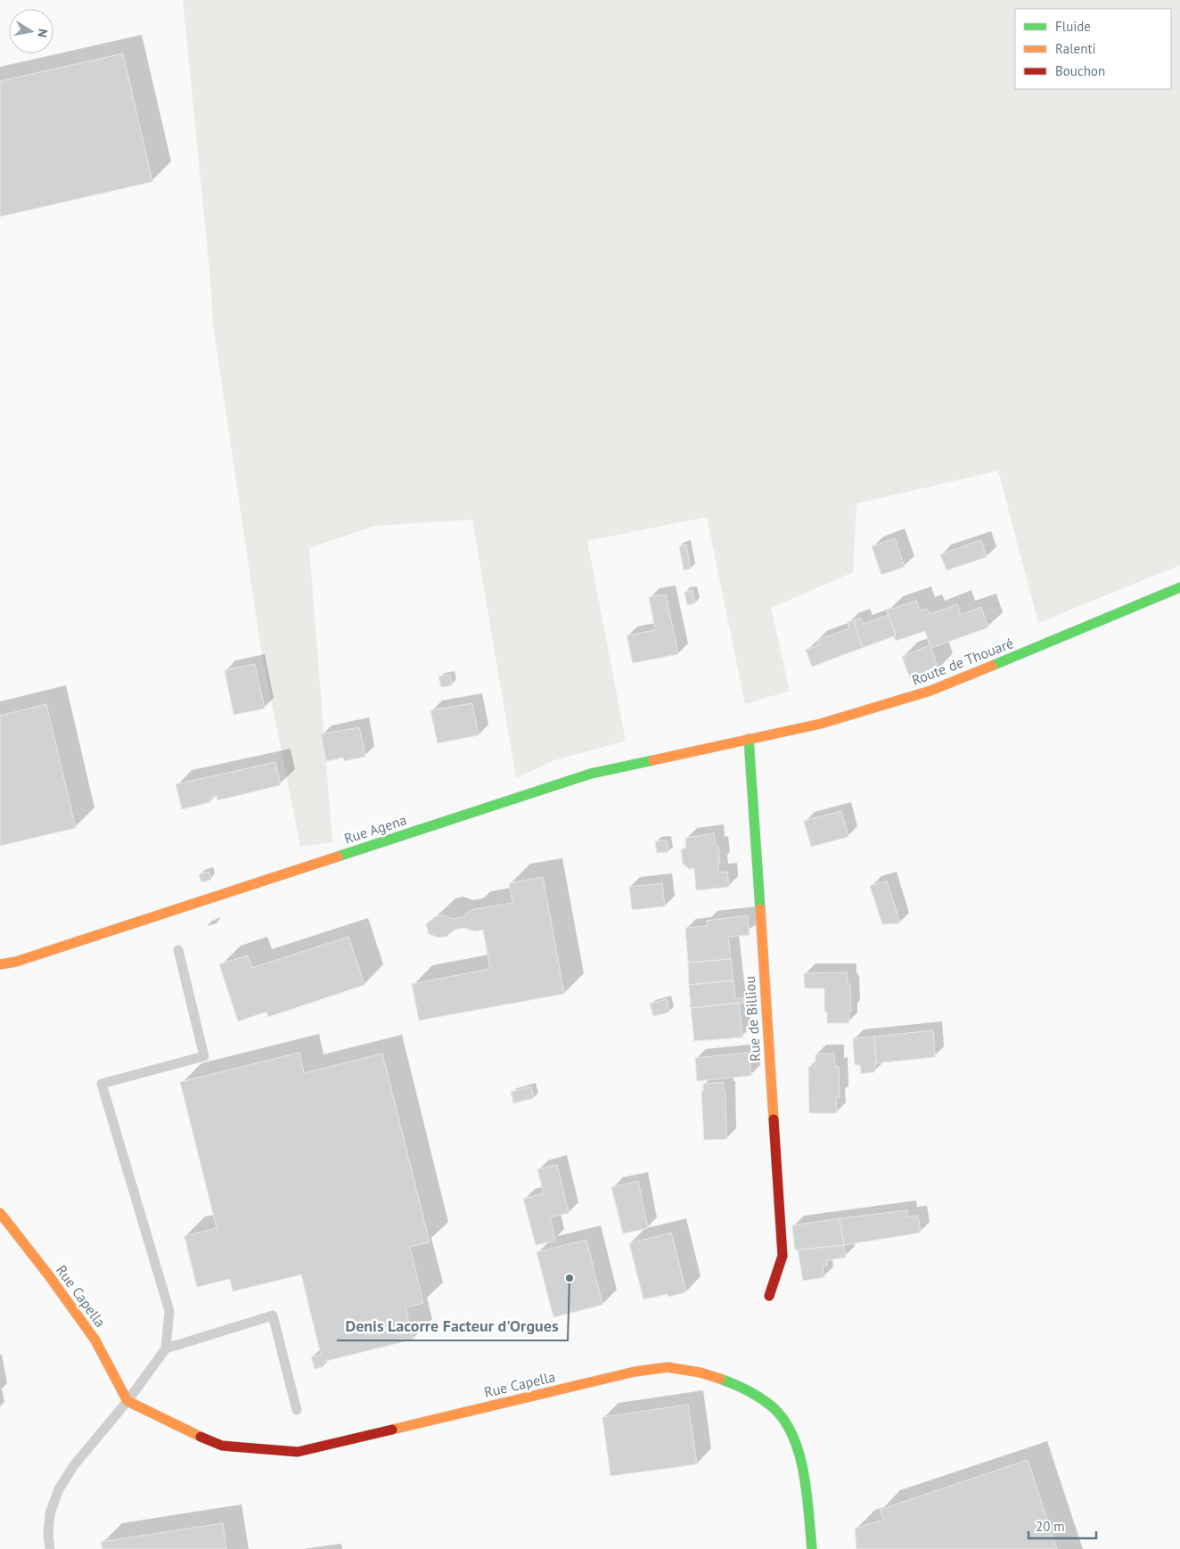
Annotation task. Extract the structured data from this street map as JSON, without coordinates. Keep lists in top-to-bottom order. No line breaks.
{"streets":{"street":["Route de Thouaré","Rue Agena","Rue de Billiou","Rue Capella"]},"crossings":[["Route de Thouaré","Rue Agena"],["Route de Thouaré","Rue de Billiou"],["Rue Agena","Rue de Billiou"]],"places":["Denis Lacorre Facteur d'Orgues"],"legend":["Fluide","Ralenti","Bouchon"],"scale_bar":"20 m","north":"right"}
